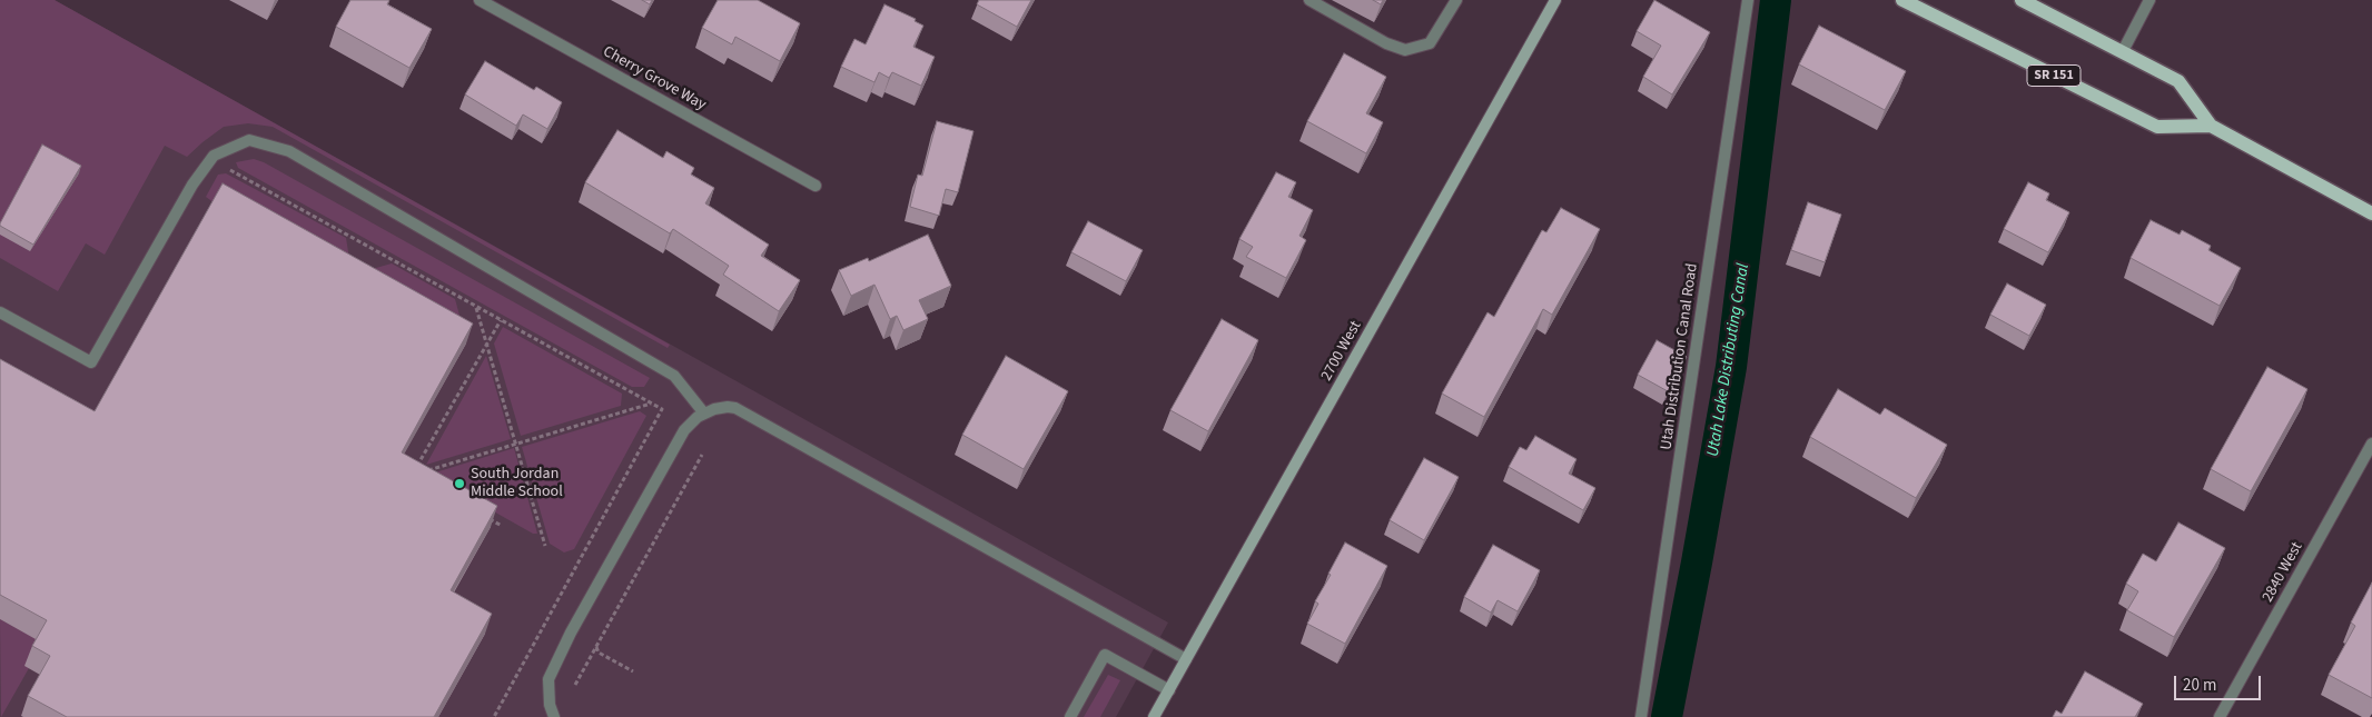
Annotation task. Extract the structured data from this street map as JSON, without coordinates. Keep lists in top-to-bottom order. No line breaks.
{"streets":{"main road":["SR 151","2700 West"],"street":["Cherry Grove Way","Utah Distribution Canal Road","2840 West"]},"water":["Utah Lake Distributing Canal"],"places":["South Jordan Middle School"],"scale_bar":"20 m"}
